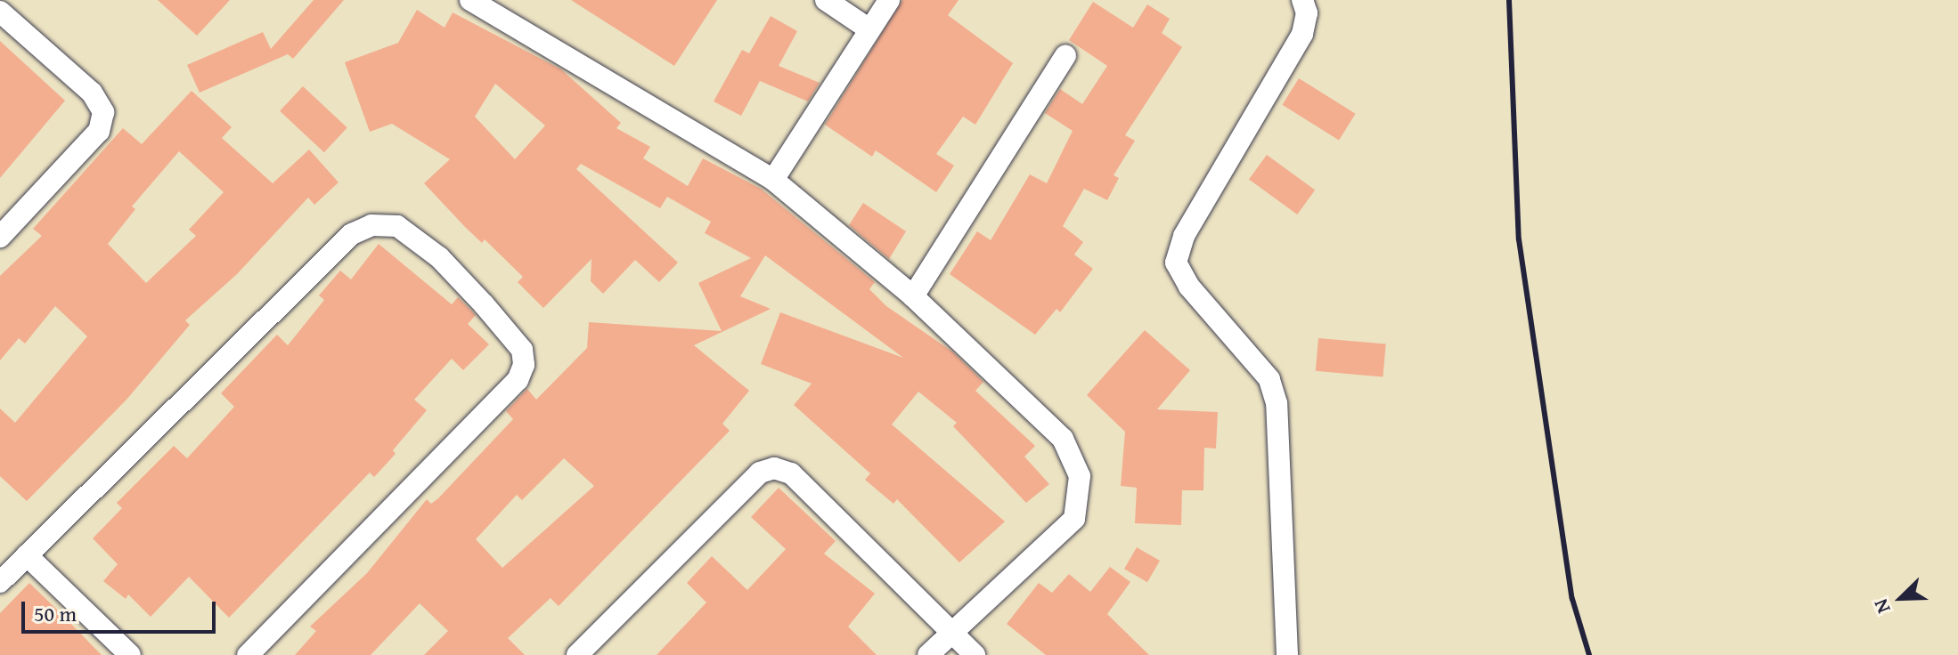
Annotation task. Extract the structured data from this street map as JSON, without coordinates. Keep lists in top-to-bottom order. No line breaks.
{"scale_bar":"50 m","north":"bottom left"}
